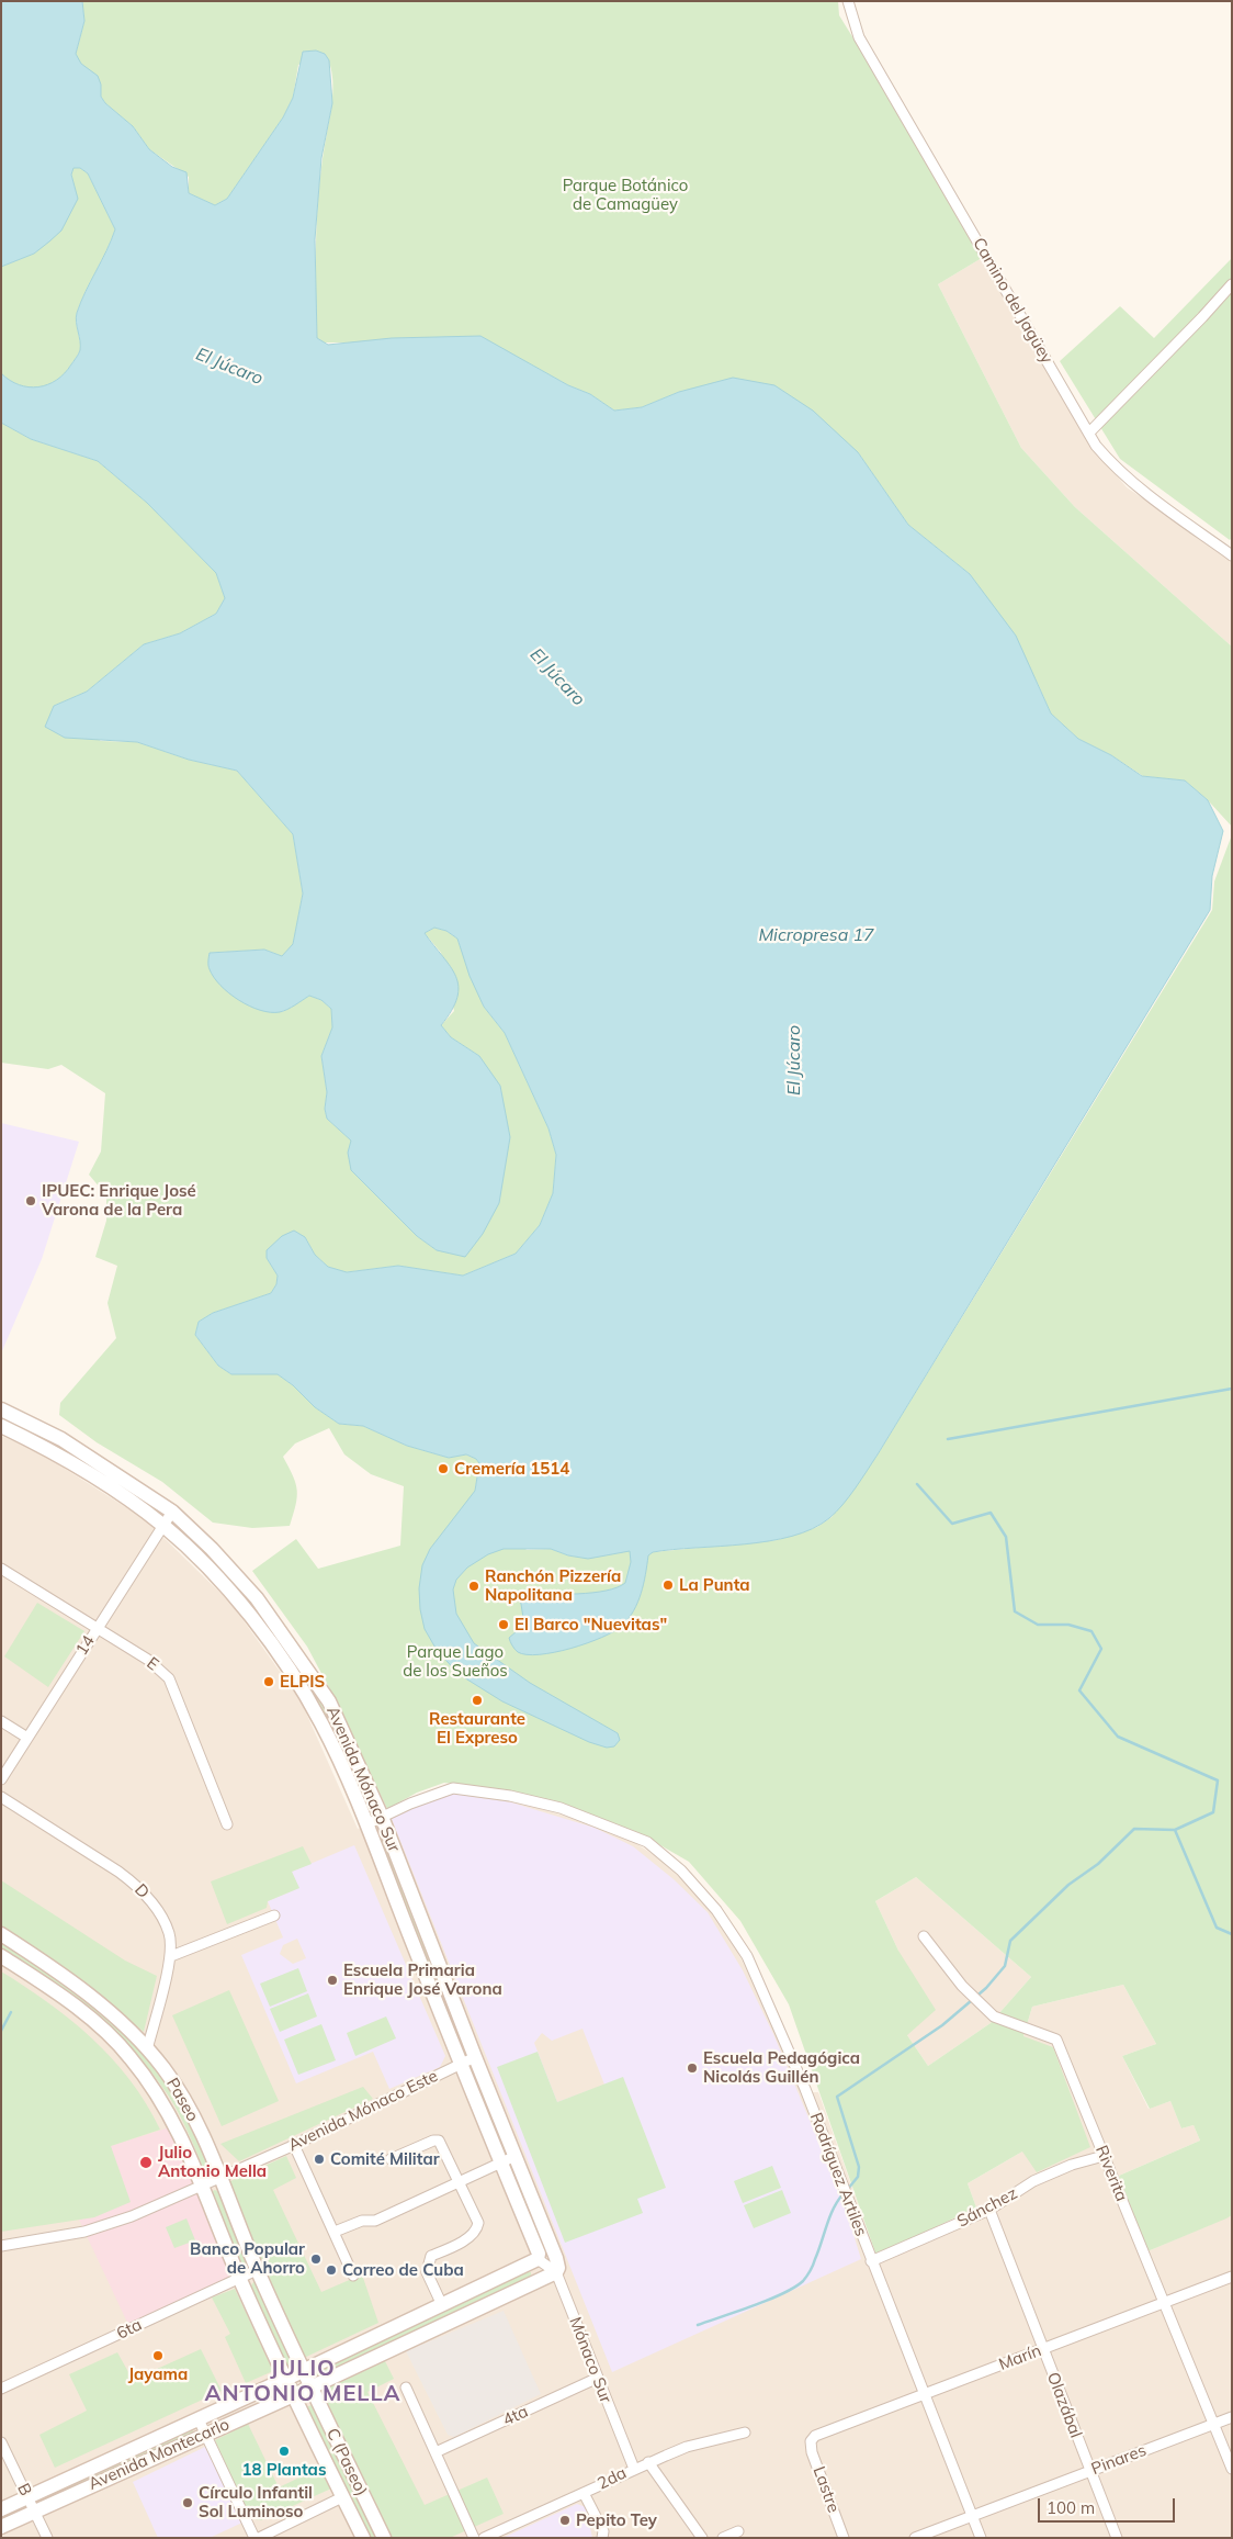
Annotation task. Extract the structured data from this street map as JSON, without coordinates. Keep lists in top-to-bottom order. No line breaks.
{"streets":{"main road":["Avenida Mónaco Sur","Paseo","Avenida Montecarlo","C (Paseo)"],"street":["Camino del Jagüey","14","E","D","Avenida Mónaco Este","Riverita","Rodríguez Artiles","Sánchez","6ta","Marín","Mónaco Sur","Olazábal","4ta","Pinares","2da","B","Lastre"]},"crossings":[["14","E"],["14","Avenida Mónaco Sur"],["Avenida Mónaco Sur","Avenida Mónaco Este"],["Avenida Mónaco Sur","Rodríguez Artiles"],["Avenida Mónaco Sur","Mónaco Sur"],["Avenida Mónaco Sur","Avenida Montecarlo"],["D","Paseo"],["Paseo","Avenida Mónaco Este"],["Paseo","6ta"],["Paseo","Avenida Montecarlo"],["Paseo","C (Paseo)"],["Riverita","Sánchez"],["Riverita","Marín"],["Riverita","Pinares"],["Rodríguez Artiles","Sánchez"],["Rodríguez Artiles","Marín"],["Rodríguez Artiles","Pinares"],["Sánchez","Olazábal"],["Marín","Olazábal"],["Marín","Lastre"],["Mónaco Sur","4ta"],["Mónaco Sur","Avenida Montecarlo"],["Mónaco Sur","2da"],["Olazábal","Pinares"],["Avenida Montecarlo","C (Paseo)"],["Avenida Montecarlo","B"]],"districts":["JULIO ANTONIO MELLA"],"water":["El Júcaro","Micropresa 17"],"parks":["Parque Botánico de Camagüey","Parque Lago de los Sueños"],"places":["IPUEC: Enrique José Varona de la Pera","Cremería 1514","La Punta","Ranchón Pizzería Napolitana","El Barco \"Nuevitas\"","ELPIS","Restaurante El Expreso","Escuela Primaria Enrique José Varona","Escuela Pedagógica Nicolás Guillén","Comité Militar","Julio Antonio Mella","Banco Popular de Ahorro","Correo de Cuba","Jayama","18 Plantas","Círculo Infantil Sol Luminoso","Pepito Tey"],"scale_bar":"100 m"}
